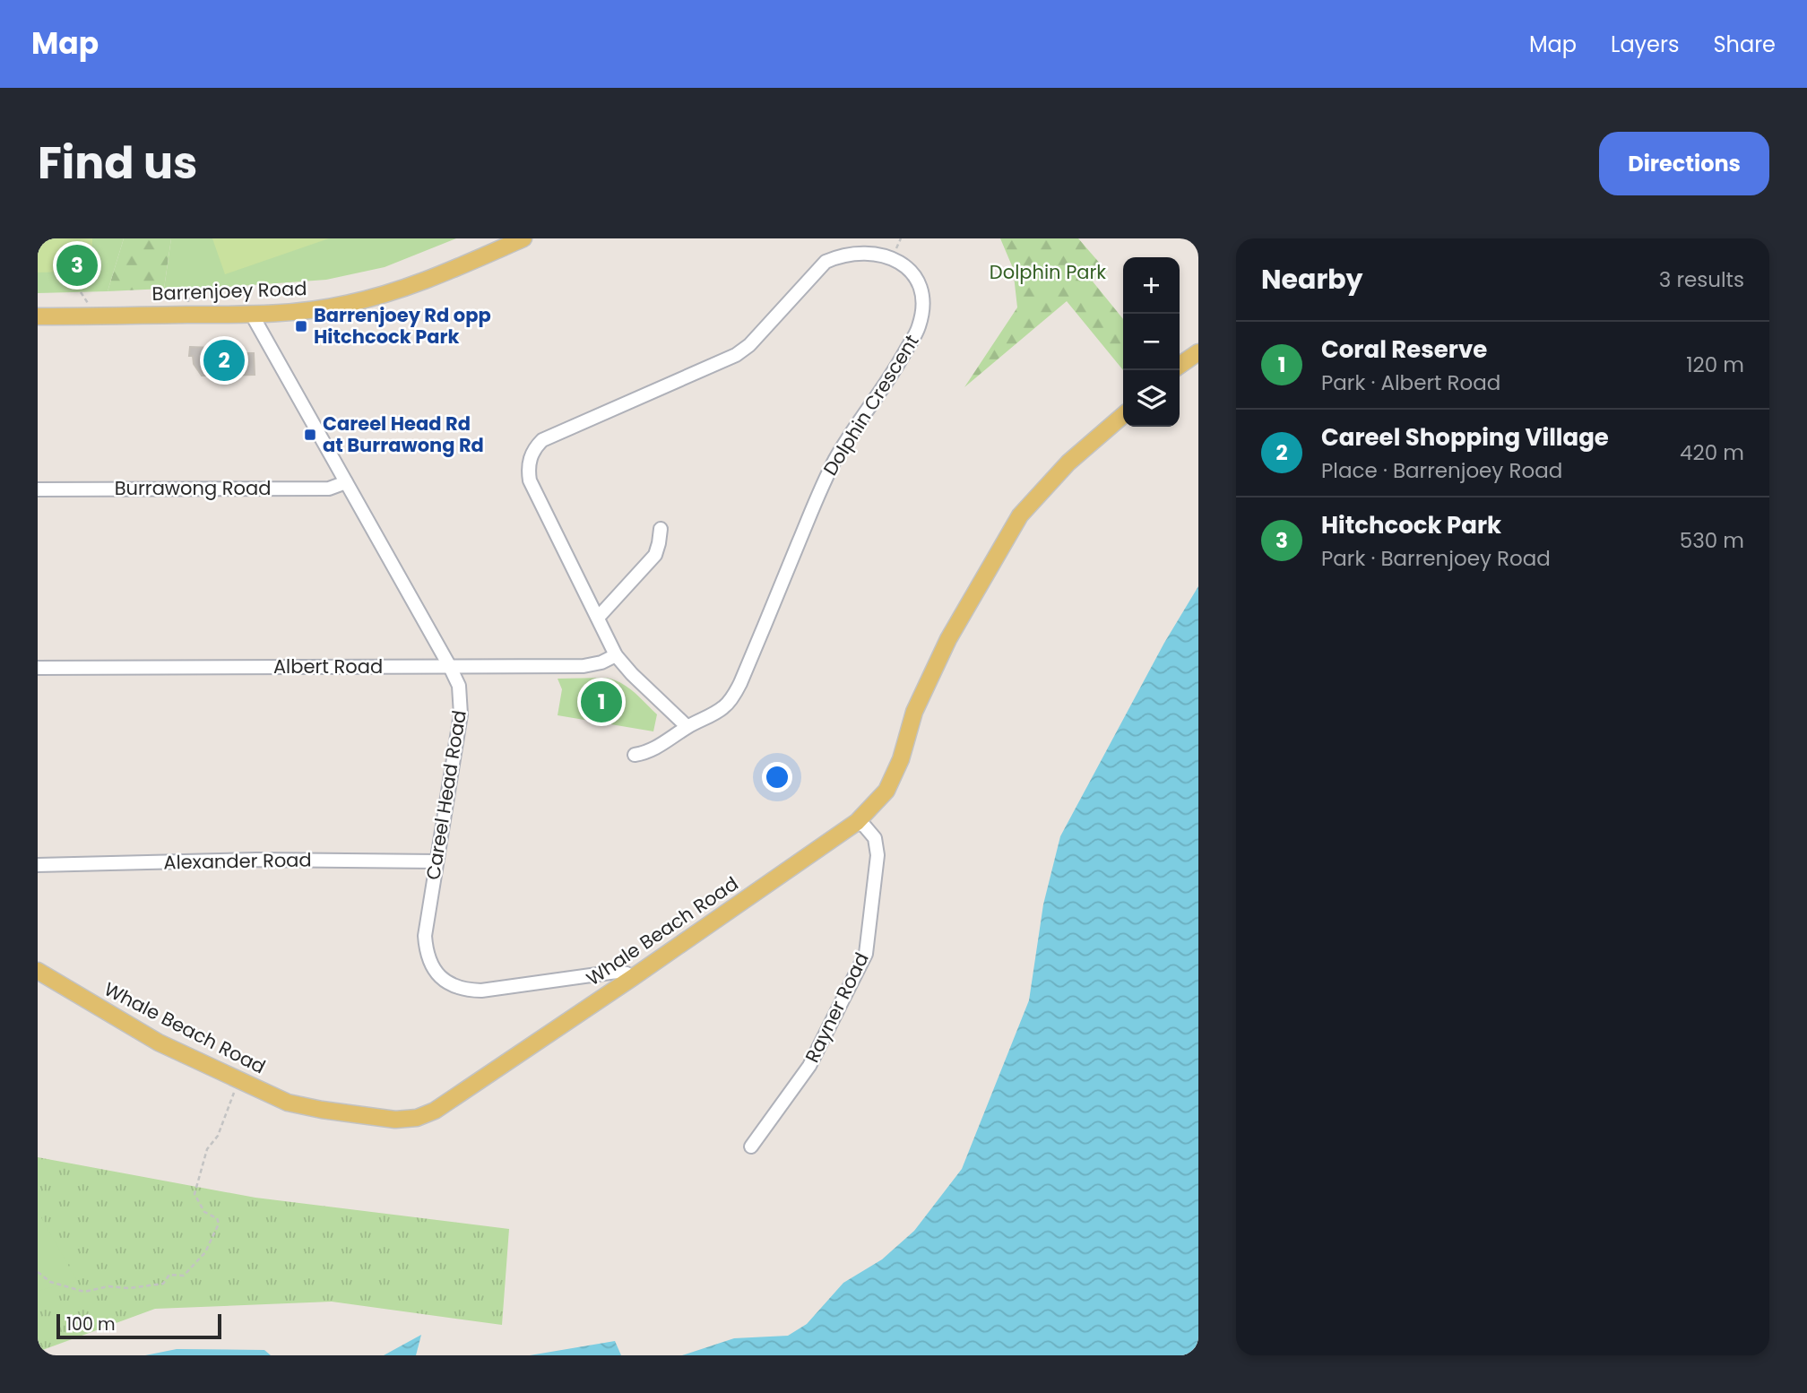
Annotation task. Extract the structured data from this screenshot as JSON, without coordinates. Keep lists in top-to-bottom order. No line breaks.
{"streets":{"main road":["Barrenjoey Road","Whale Beach Road"],"street":["Dolphin Crescent","Burrawong Road","Albert Road","Careel Head Road","Alexander Road","Rayner Road"]},"crossings":[["Barrenjoey Road","Careel Head Road"],["Burrawong Road","Careel Head Road"],["Albert Road","Careel Head Road"],["Careel Head Road","Alexander Road"],["Careel Head Road","Whale Beach Road"],["Whale Beach Road","Rayner Road"]],"parks":["Dolphin Park"],"places":{"transit":["Barrenjoey Rd opp Hitchcock Park","Careel Head Rd at Burrawong Rd"]},"scale_bar":"100 m","page":{"header":"Map","nav":["Map","Layers","Share"],"title":"Find us","buttons":"Directions","heading":["Nearby","3 results"],"pins":["3","2","1"],"map_buttons":["+","−"],"list":[{"mark":"1","name":"Coral Reserve","note":"Park · Albert Road","value":"120 m"},{"mark":"2","name":"Careel Shopping Village","note":"Place · Barrenjoey Road","value":"420 m"},{"mark":"3","name":"Hitchcock Park","note":"Park · Barrenjoey Road","value":"530 m"}],"scale":"100 m"}}
